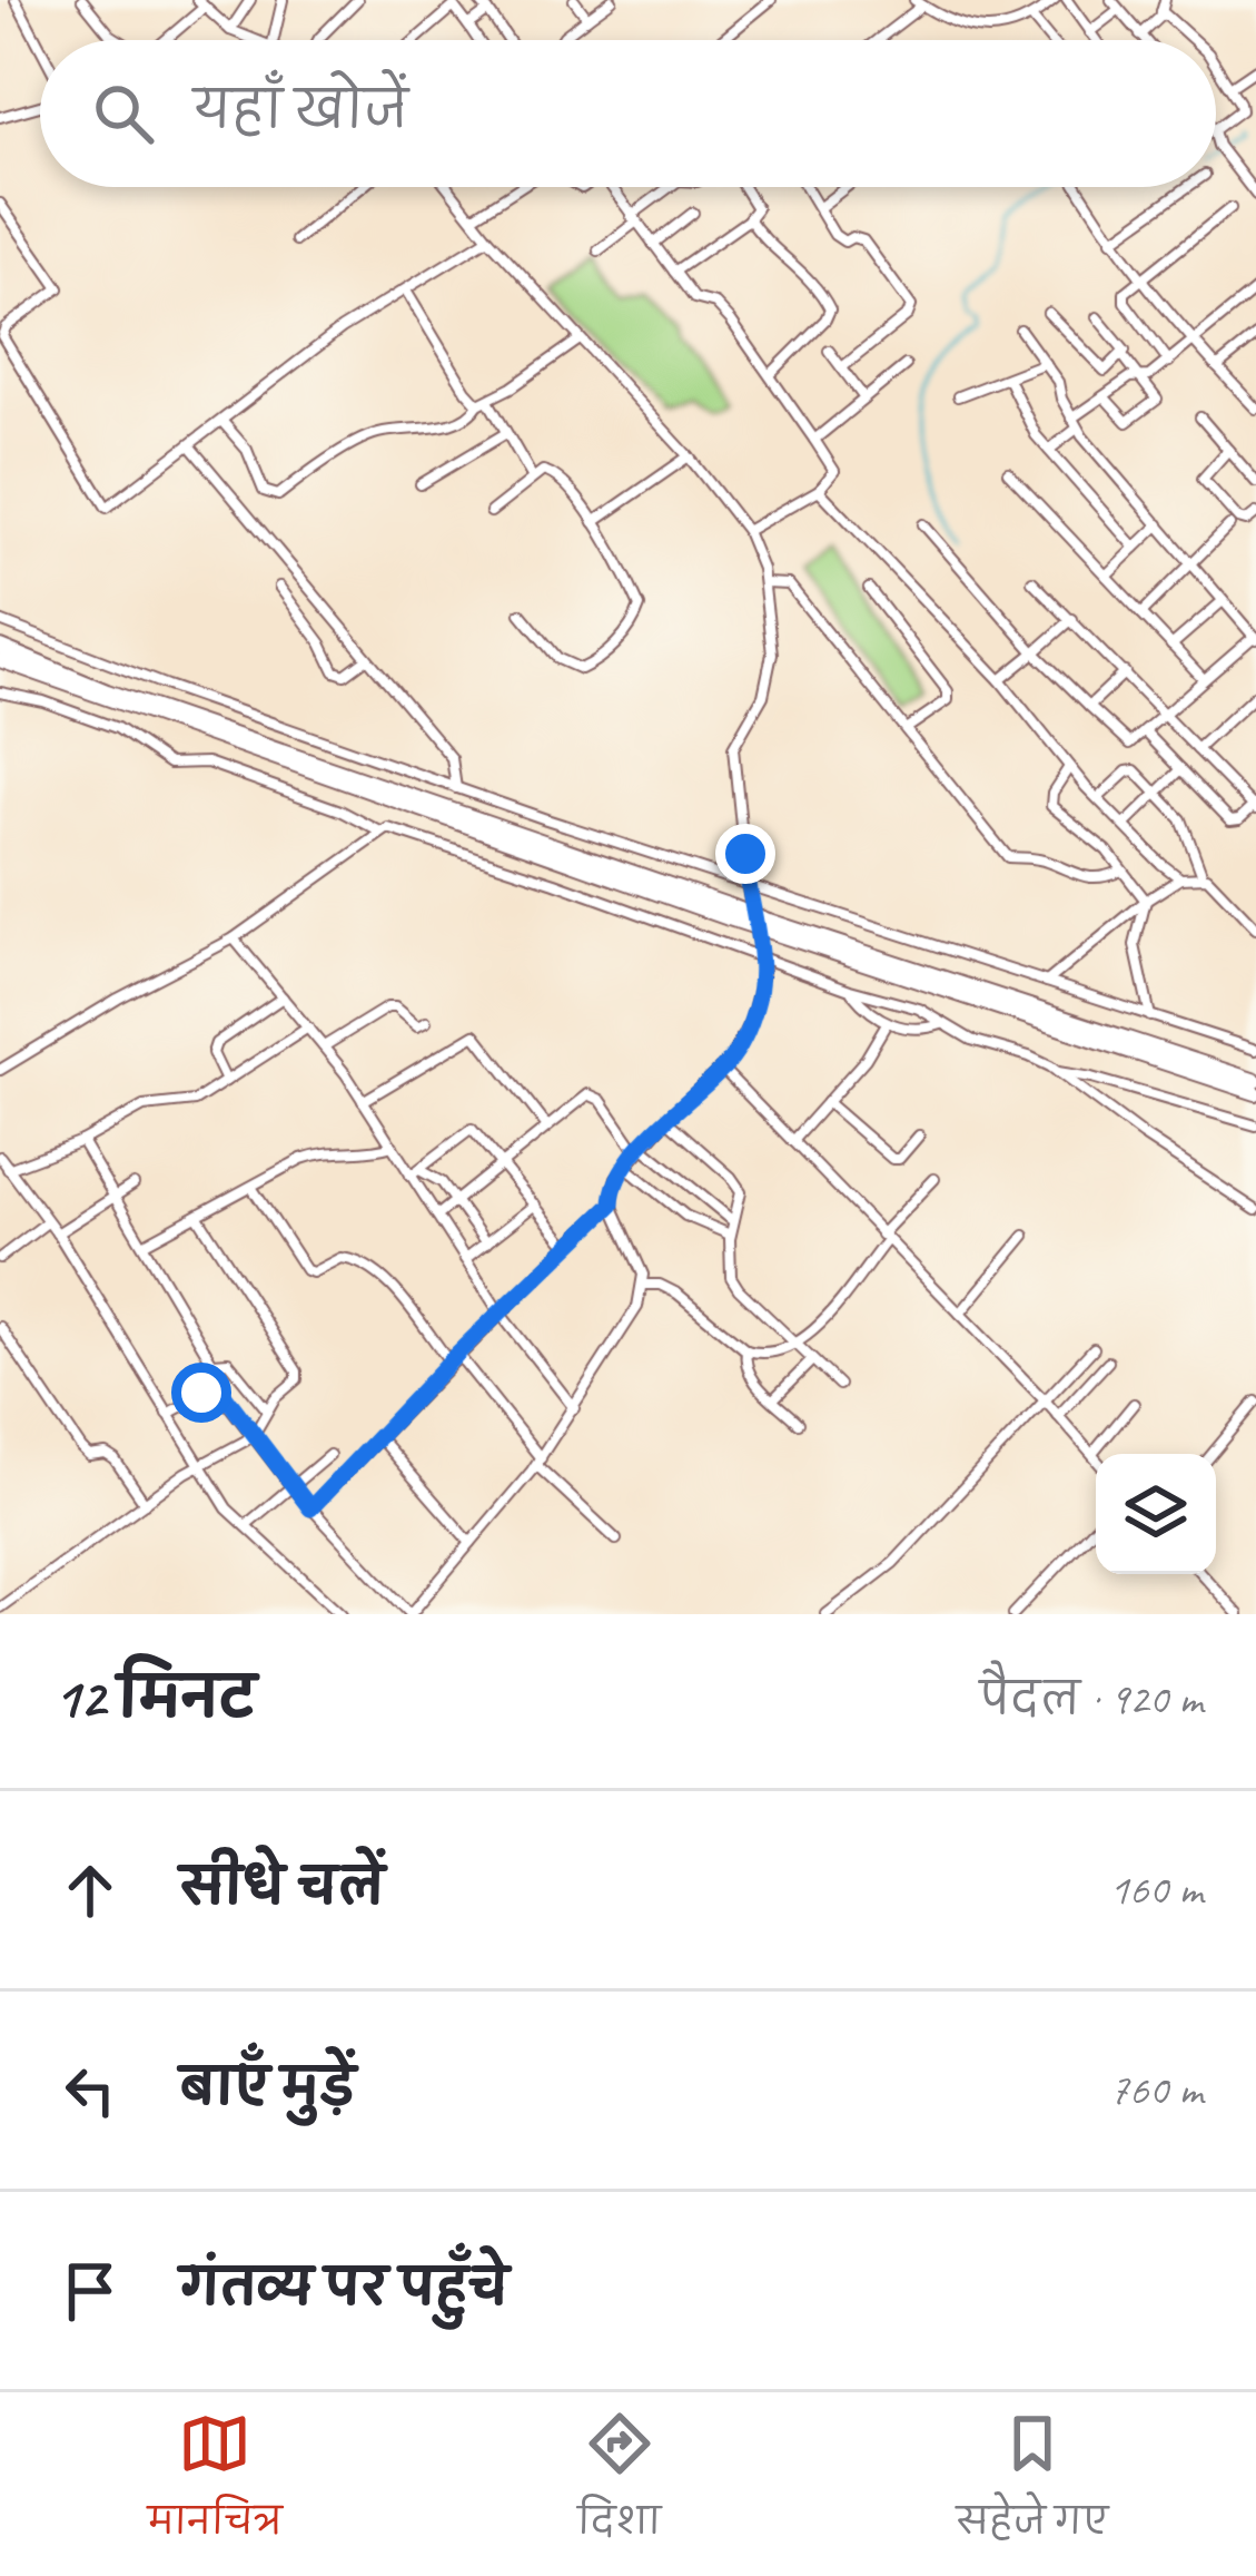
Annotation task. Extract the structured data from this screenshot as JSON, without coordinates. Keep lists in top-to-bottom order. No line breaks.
{"page":{"search":"यहाँ खोजें","heading":["12 मिनट","पैदल · 920 m"],"list":[["सीधे चलें","160 m"],["बाएँ मुड़ें","760 m"],"गंतव्य पर पहुँचे"],"nav":["मानचित्र","दिशा","सहेजे गए"]}}
